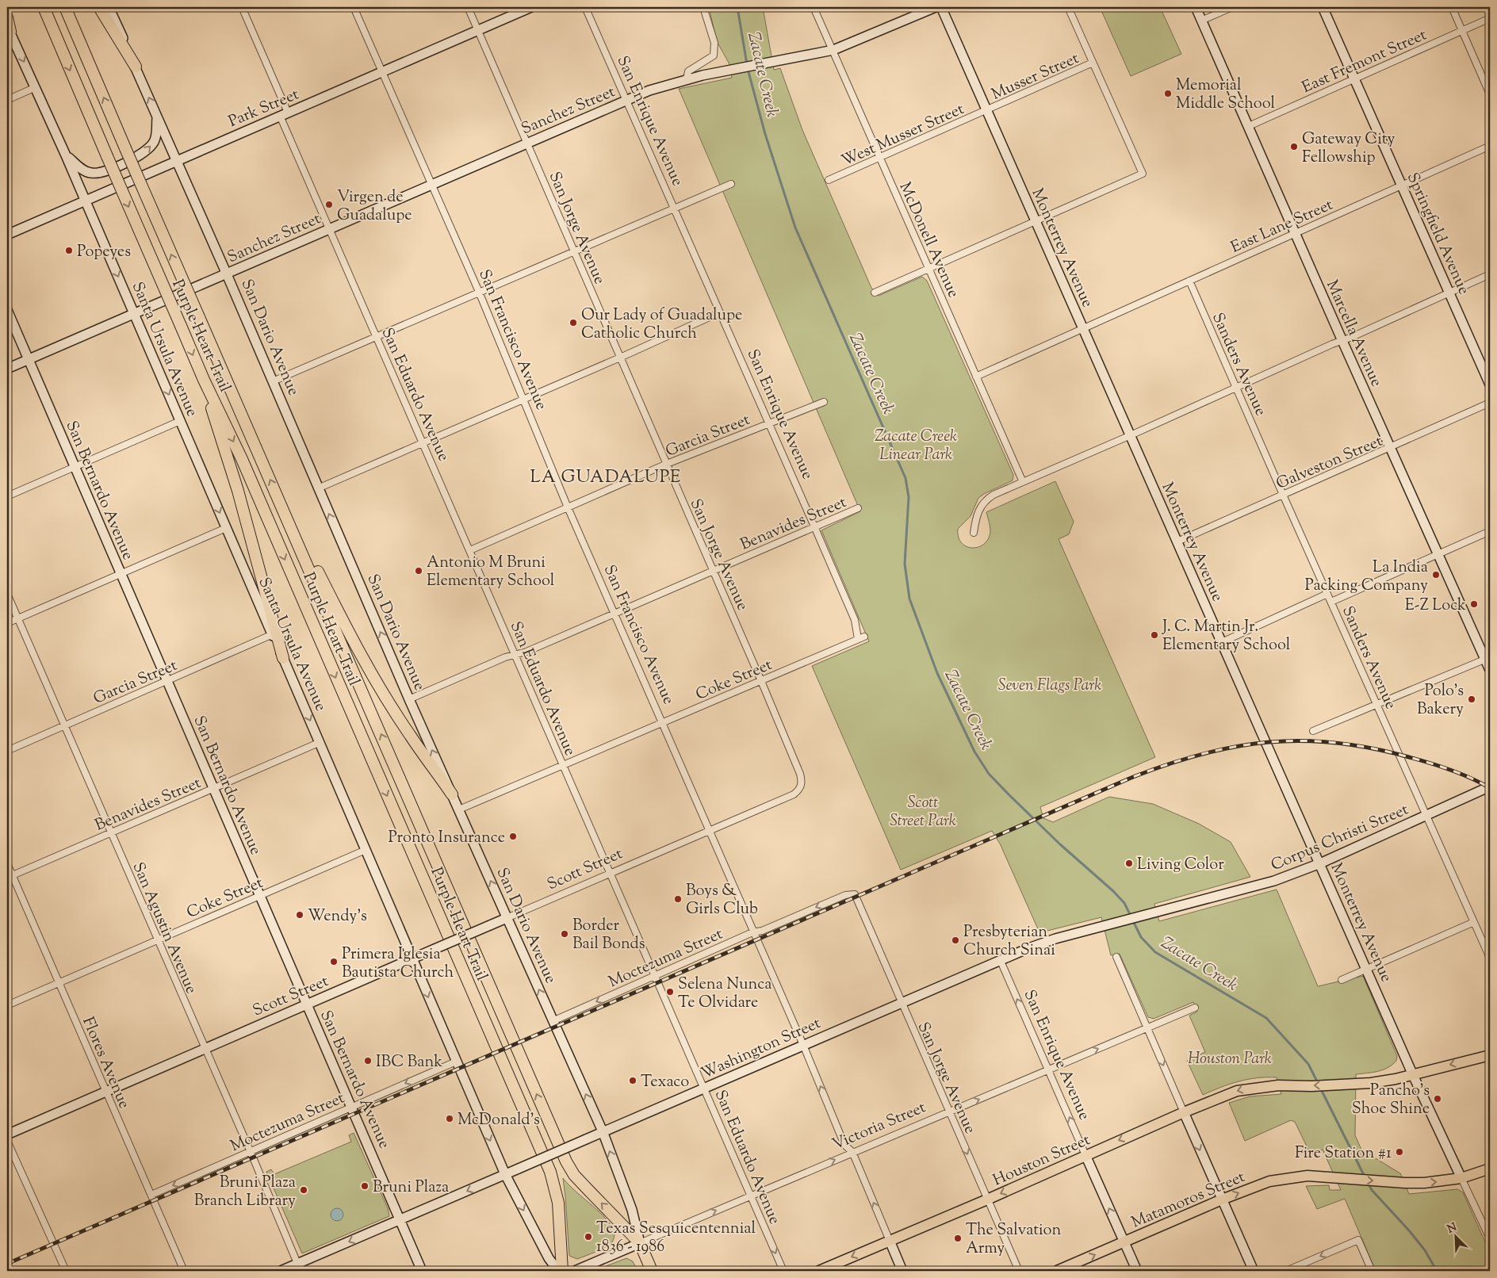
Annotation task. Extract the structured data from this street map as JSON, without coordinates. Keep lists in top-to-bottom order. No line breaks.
{"streets":{"highway":["Purple Heart Trail","San Dario Avenue"],"main road":["Park Street","Sanchez Street","San Enrique Avenue","Springfield Avenue","Monterrey Avenue","Marcella Avenue","San Francisco Avenue","Santa Ursula Avenue","San Bernardo Avenue","Corpus Christi Street","Scott Street","Washington Street","Victoria Street","Houston Street","Matamoros Street"],"street":["East Fremont Street","Musser Street","West Musser Street","East Lane Street","San Jorge Avenue","McDonell Avenue","Sanders Avenue","San Eduardo Avenue","Garcia Street","Galveston Street","Benavides Street","Coke Street","San Agustin Avenue","Moctezuma Street","Flores Avenue"]},"crossings":[["East Fremont Street","Springfield Avenue"],["East Fremont Street","Marcella Avenue"],["Musser Street","West Musser Street"],["Musser Street","Monterrey Avenue"],["Park Street","San Jorge Avenue"],["Park Street","San Dario Avenue"],["Park Street","San Francisco Avenue"],["Park Street","Santa Ursula Avenue"],["Park Street","San Eduardo Avenue"],["Sanchez Street","San Enrique Avenue"],["Sanchez Street","San Jorge Avenue"],["Sanchez Street","McDonell Avenue"],["Sanchez Street","San Dario Avenue"],["Sanchez Street","San Francisco Avenue"],["Sanchez Street","Santa Ursula Avenue"],["Sanchez Street","San Eduardo Avenue"],["Sanchez Street","San Bernardo Avenue"],["San Enrique Avenue","Garcia Street"],["San Enrique Avenue","Benavides Street"],["San Enrique Avenue","Coke Street"],["San Enrique Avenue","Washington Street"],["San Enrique Avenue","Victoria Street"],["San Enrique Avenue","Houston Street"],["San Enrique Avenue","Matamoros Street"],["West Musser Street","McDonell Avenue"],["West Musser Street","Monterrey Avenue"],["East Lane Street","Springfield Avenue"],["East Lane Street","McDonell Avenue"],["East Lane Street","Monterrey Avenue"],["East Lane Street","Marcella Avenue"],["East Lane Street","Sanders Avenue"],["San Jorge Avenue","Garcia Street"],["San Jorge Avenue","Benavides Street"],["San Jorge Avenue","Coke Street"],["San Jorge Avenue","Scott Street"],["San Jorge Avenue","Moctezuma Street"],["San Jorge Avenue","Washington Street"],["San Jorge Avenue","Victoria Street"],["San Jorge Avenue","Houston Street"],["Monterrey Avenue","Galveston Street"],["Monterrey Avenue","Corpus Christi Street"],["Monterrey Avenue","Houston Street"],["Monterrey Avenue","Matamoros Street"],["Marcella Avenue","Galveston Street"],["Purple Heart Trail","San Dario Avenue"],["Purple Heart Trail","Victoria Street"],["San Dario Avenue","Benavides Street"],["San Dario Avenue","Coke Street"],["San Dario Avenue","Scott Street"],["San Dario Avenue","Moctezuma Street"],["San Dario Avenue","Washington Street"],["San Dario Avenue","Victoria Street"],["San Francisco Avenue","Garcia Street"],["San Francisco Avenue","Benavides Street"],["San Francisco Avenue","Coke Street"],["San Francisco Avenue","Scott Street"],["San Francisco Avenue","Moctezuma Street"],["San Francisco Avenue","Washington Street"],["San Francisco Avenue","Victoria Street"],["San Francisco Avenue","Houston Street"],["Santa Ursula Avenue","Garcia Street"],["Santa Ursula Avenue","Benavides Street"],["Santa Ursula Avenue","Coke Street"],["Santa Ursula Avenue","Scott Street"],["Santa Ursula Avenue","Moctezuma Street"],["Santa Ursula Avenue","Washington Street"],["Sanders Avenue","Galveston Street"],["Sanders Avenue","Corpus Christi Street"],["San Eduardo Avenue","Garcia Street"],["San Eduardo Avenue","Benavides Street"],["San Eduardo Avenue","Coke Street"],["San Eduardo Avenue","Scott Street"],["San Eduardo Avenue","Moctezuma Street"],["San Eduardo Avenue","Washington Street"],["San Eduardo Avenue","Victoria Street"],["Garcia Street","San Bernardo Avenue"],["Garcia Street","San Agustin Avenue"],["San Bernardo Avenue","Benavides Street"],["San Bernardo Avenue","Coke Street"],["San Bernardo Avenue","Scott Street"],["San Bernardo Avenue","Moctezuma Street"],["San Bernardo Avenue","Washington Street"],["Benavides Street","San Agustin Avenue"],["Benavides Street","Flores Avenue"],["Coke Street","San Agustin Avenue"],["Coke Street","Flores Avenue"],["Corpus Christi Street","Washington Street"],["Scott Street","San Agustin Avenue"],["Scott Street","Flores Avenue"],["San Agustin Avenue","Moctezuma Street"],["San Agustin Avenue","Washington Street"],["Moctezuma Street","Flores Avenue"]],"one_way":["San Dario Avenue","Santa Ursula Avenue","Moctezuma Street","Victoria Street","Houston Street","Matamoros Street"],"districts":["LA GUADALUPE"],"water":["Zacate Creek"],"parks":["Zacate Creek Linear Park","Seven Flags Park","Scott Street Park","Houston Park"],"places":["Memorial Middle School","Gateway City Fellowship","Virgen de Guadalupe","Popeyes","Our Lady of Guadalupe Catholic Church","Antonio M Bruni Elementary School","La India Packing Company","E-Z Lock","J. C. Martin Jr. Elementary School","Polo's Bakery","Pronto Insurance","Living Color","Boys & Girls Club","Wendy's","Border Bail Bonds","Presbyterian Church Sinai","Primera Iglesia Bautista Church","Selena Nunca Te Olvidare","IBC Bank","Texaco","Pancho's Shoe Shine","McDonald's","Fire Station #1","Bruni Plaza","Bruni Plaza Branch Library","Texas Sesquicentennial 1836 - 1986","The Salvation Army"],"north":"top left"}
